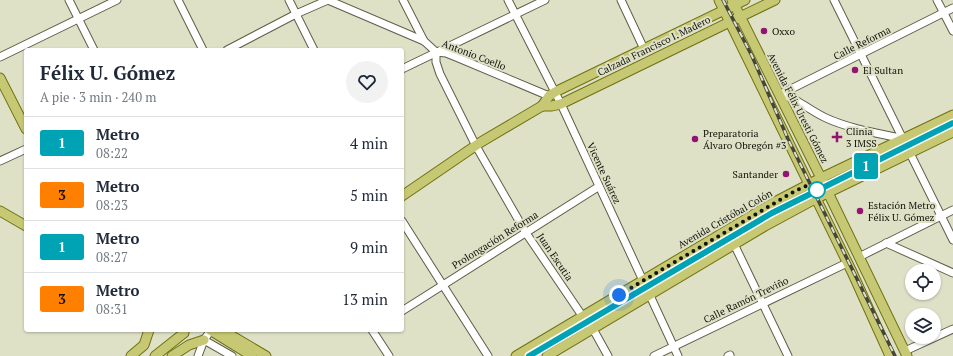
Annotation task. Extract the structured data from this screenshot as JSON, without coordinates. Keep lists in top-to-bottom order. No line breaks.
{"streets":{"main road":["Calzada Francisco I. Madero","Avenida Félix Uresti Gómez","Avenida Cristóbal Colón"],"street":["Calle Reforma","Antonio Coello","Vicente Suárez","Prolongación Reforma","Juan Escutia","Calle Ramón Treviño"]},"crossings":[["Calle Reforma","Avenida Félix Uresti Gómez"],["Calzada Francisco I. Madero","Antonio Coello"],["Calzada Francisco I. Madero","Avenida Félix Uresti Gómez"],["Calzada Francisco I. Madero","Vicente Suárez"],["Calzada Francisco I. Madero","Juan Escutia"],["Antonio Coello","Vicente Suárez"],["Antonio Coello","Juan Escutia"],["Avenida Félix Uresti Gómez","Avenida Cristóbal Colón"],["Vicente Suárez","Avenida Cristóbal Colón"],["Vicente Suárez","Prolongación Reforma"],["Vicente Suárez","Calle Ramón Treviño"],["Avenida Cristóbal Colón","Juan Escutia"],["Prolongación Reforma","Juan Escutia"]],"places":{"other":["Oxxo","El Sultan","Preparatoria Álvaro Obregón #3","Santander","Estación Metro Félix U. Gómez"],"health":["Clinia 3 IMSS"]},"lines":["metro line 1"],"page":{"on_map":"1","heading":["Félix U. Gómez","A pie · 3 min · 240 m"],"list":[{"mark":"1","name":"Metro","note":"08:22","value":"4 min"},{"mark":"3","name":"Metro","note":"08:23","value":"5 min"},{"mark":"1","name":"Metro","note":"08:27","value":"9 min"},{"mark":"3","name":"Metro","note":"08:31","value":"13 min"}]}}
